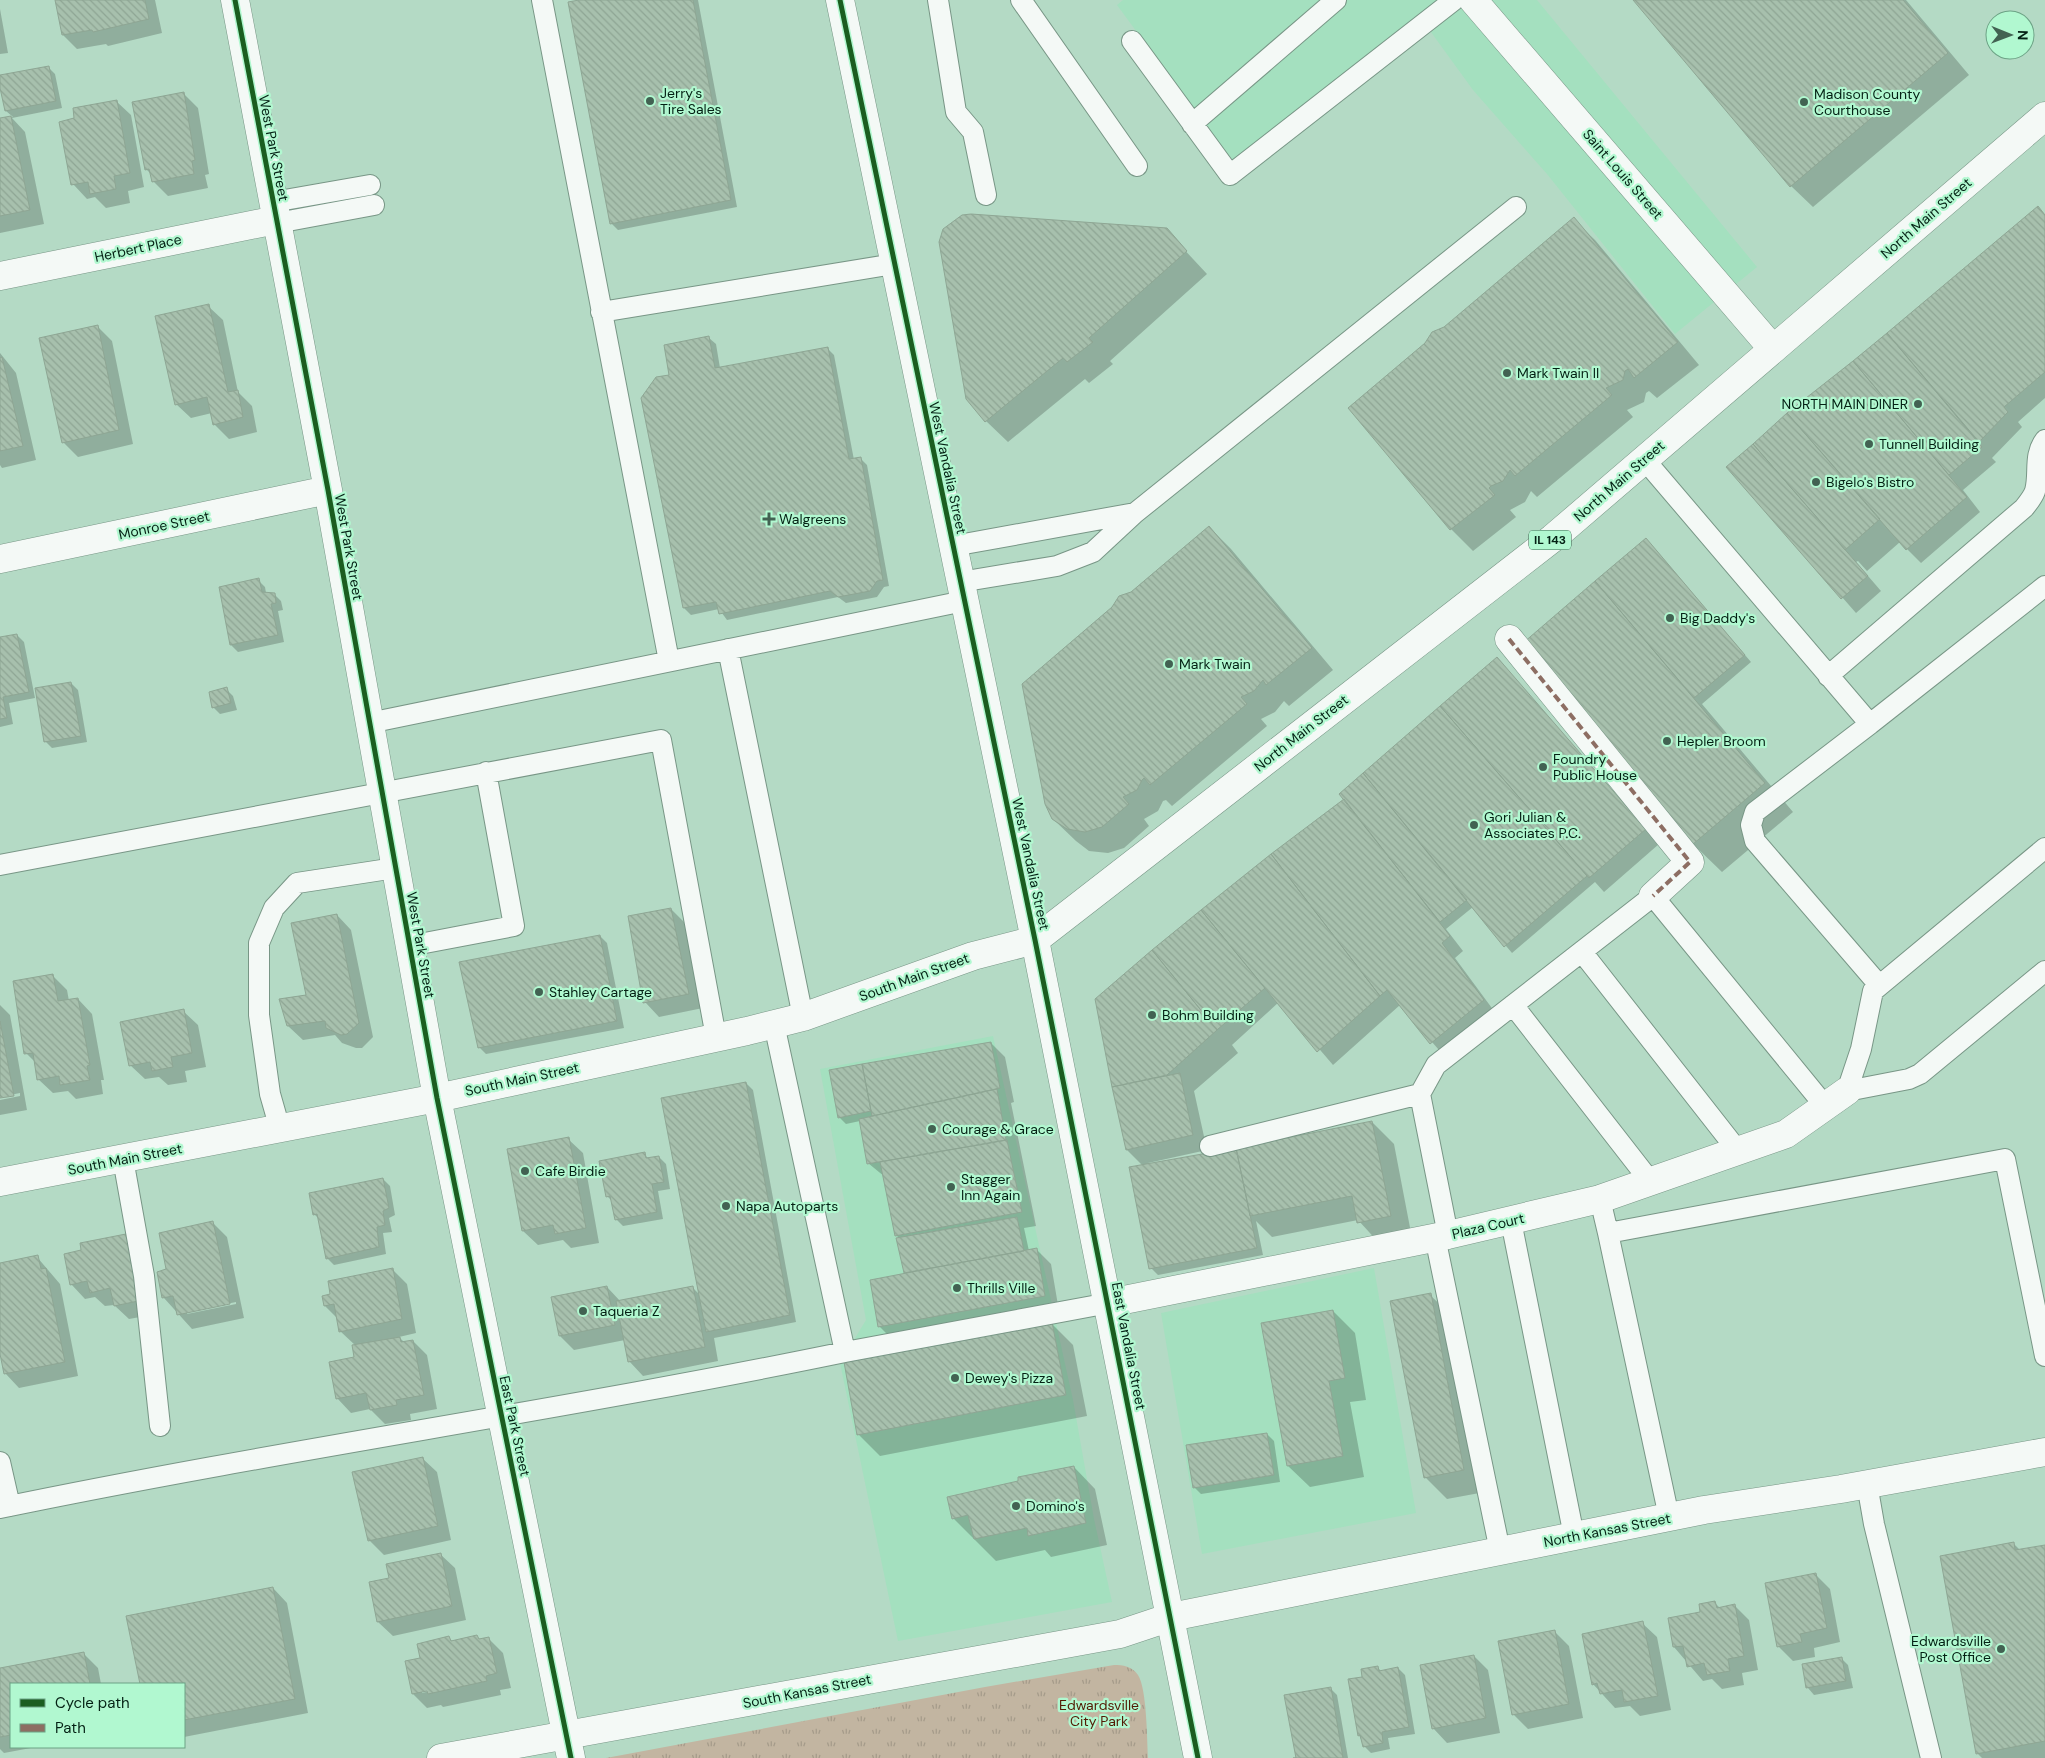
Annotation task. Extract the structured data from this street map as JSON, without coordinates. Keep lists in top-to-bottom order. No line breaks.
{"streets":{"street":["West Park Street","Saint Louis Street","North Main Street","Herbert Place","West Vandalia Street","Monroe Street","IL 143","South Main Street","Plaza Court","East Vandalia Street","East Park Street","North Kansas Street","South Kansas Street"]},"crossings":[["West Park Street","Herbert Place"],["West Park Street","Monroe Street"],["West Park Street","South Main Street"],["West Park Street","East Park Street"],["Saint Louis Street","North Main Street"],["North Main Street","West Vandalia Street"],["North Main Street","South Main Street"],["North Main Street","East Vandalia Street"],["West Vandalia Street","South Main Street"],["West Vandalia Street","East Vandalia Street"],["South Main Street","East Vandalia Street"],["South Main Street","East Park Street"],["Plaza Court","East Vandalia Street"],["East Vandalia Street","North Kansas Street"],["East Vandalia Street","South Kansas Street"],["East Park Street","South Kansas Street"],["North Kansas Street","South Kansas Street"]],"parks":["Edwardsville City Park"],"places":{"other":["Jerry's Tire Sales","Madison County Courthouse","Mark Twain II","NORTH MAIN DINER","Tunnell Building","Bigelo's Bistro","Big Daddy's","Mark Twain","Hepler Broom","Foundry Public House","Gori Julian & Associates P.C.","Stahley Cartage","Bohm Building","Courage & Grace","Cafe Birdie","Stagger Inn Again","Napa Autoparts","Thrills Ville","Taqueria Z","Dewey's Pizza","Domino's","Edwardsville Post Office"],"health":["Walgreens"]},"legend":["Cycle path","Path"],"north":"right"}
